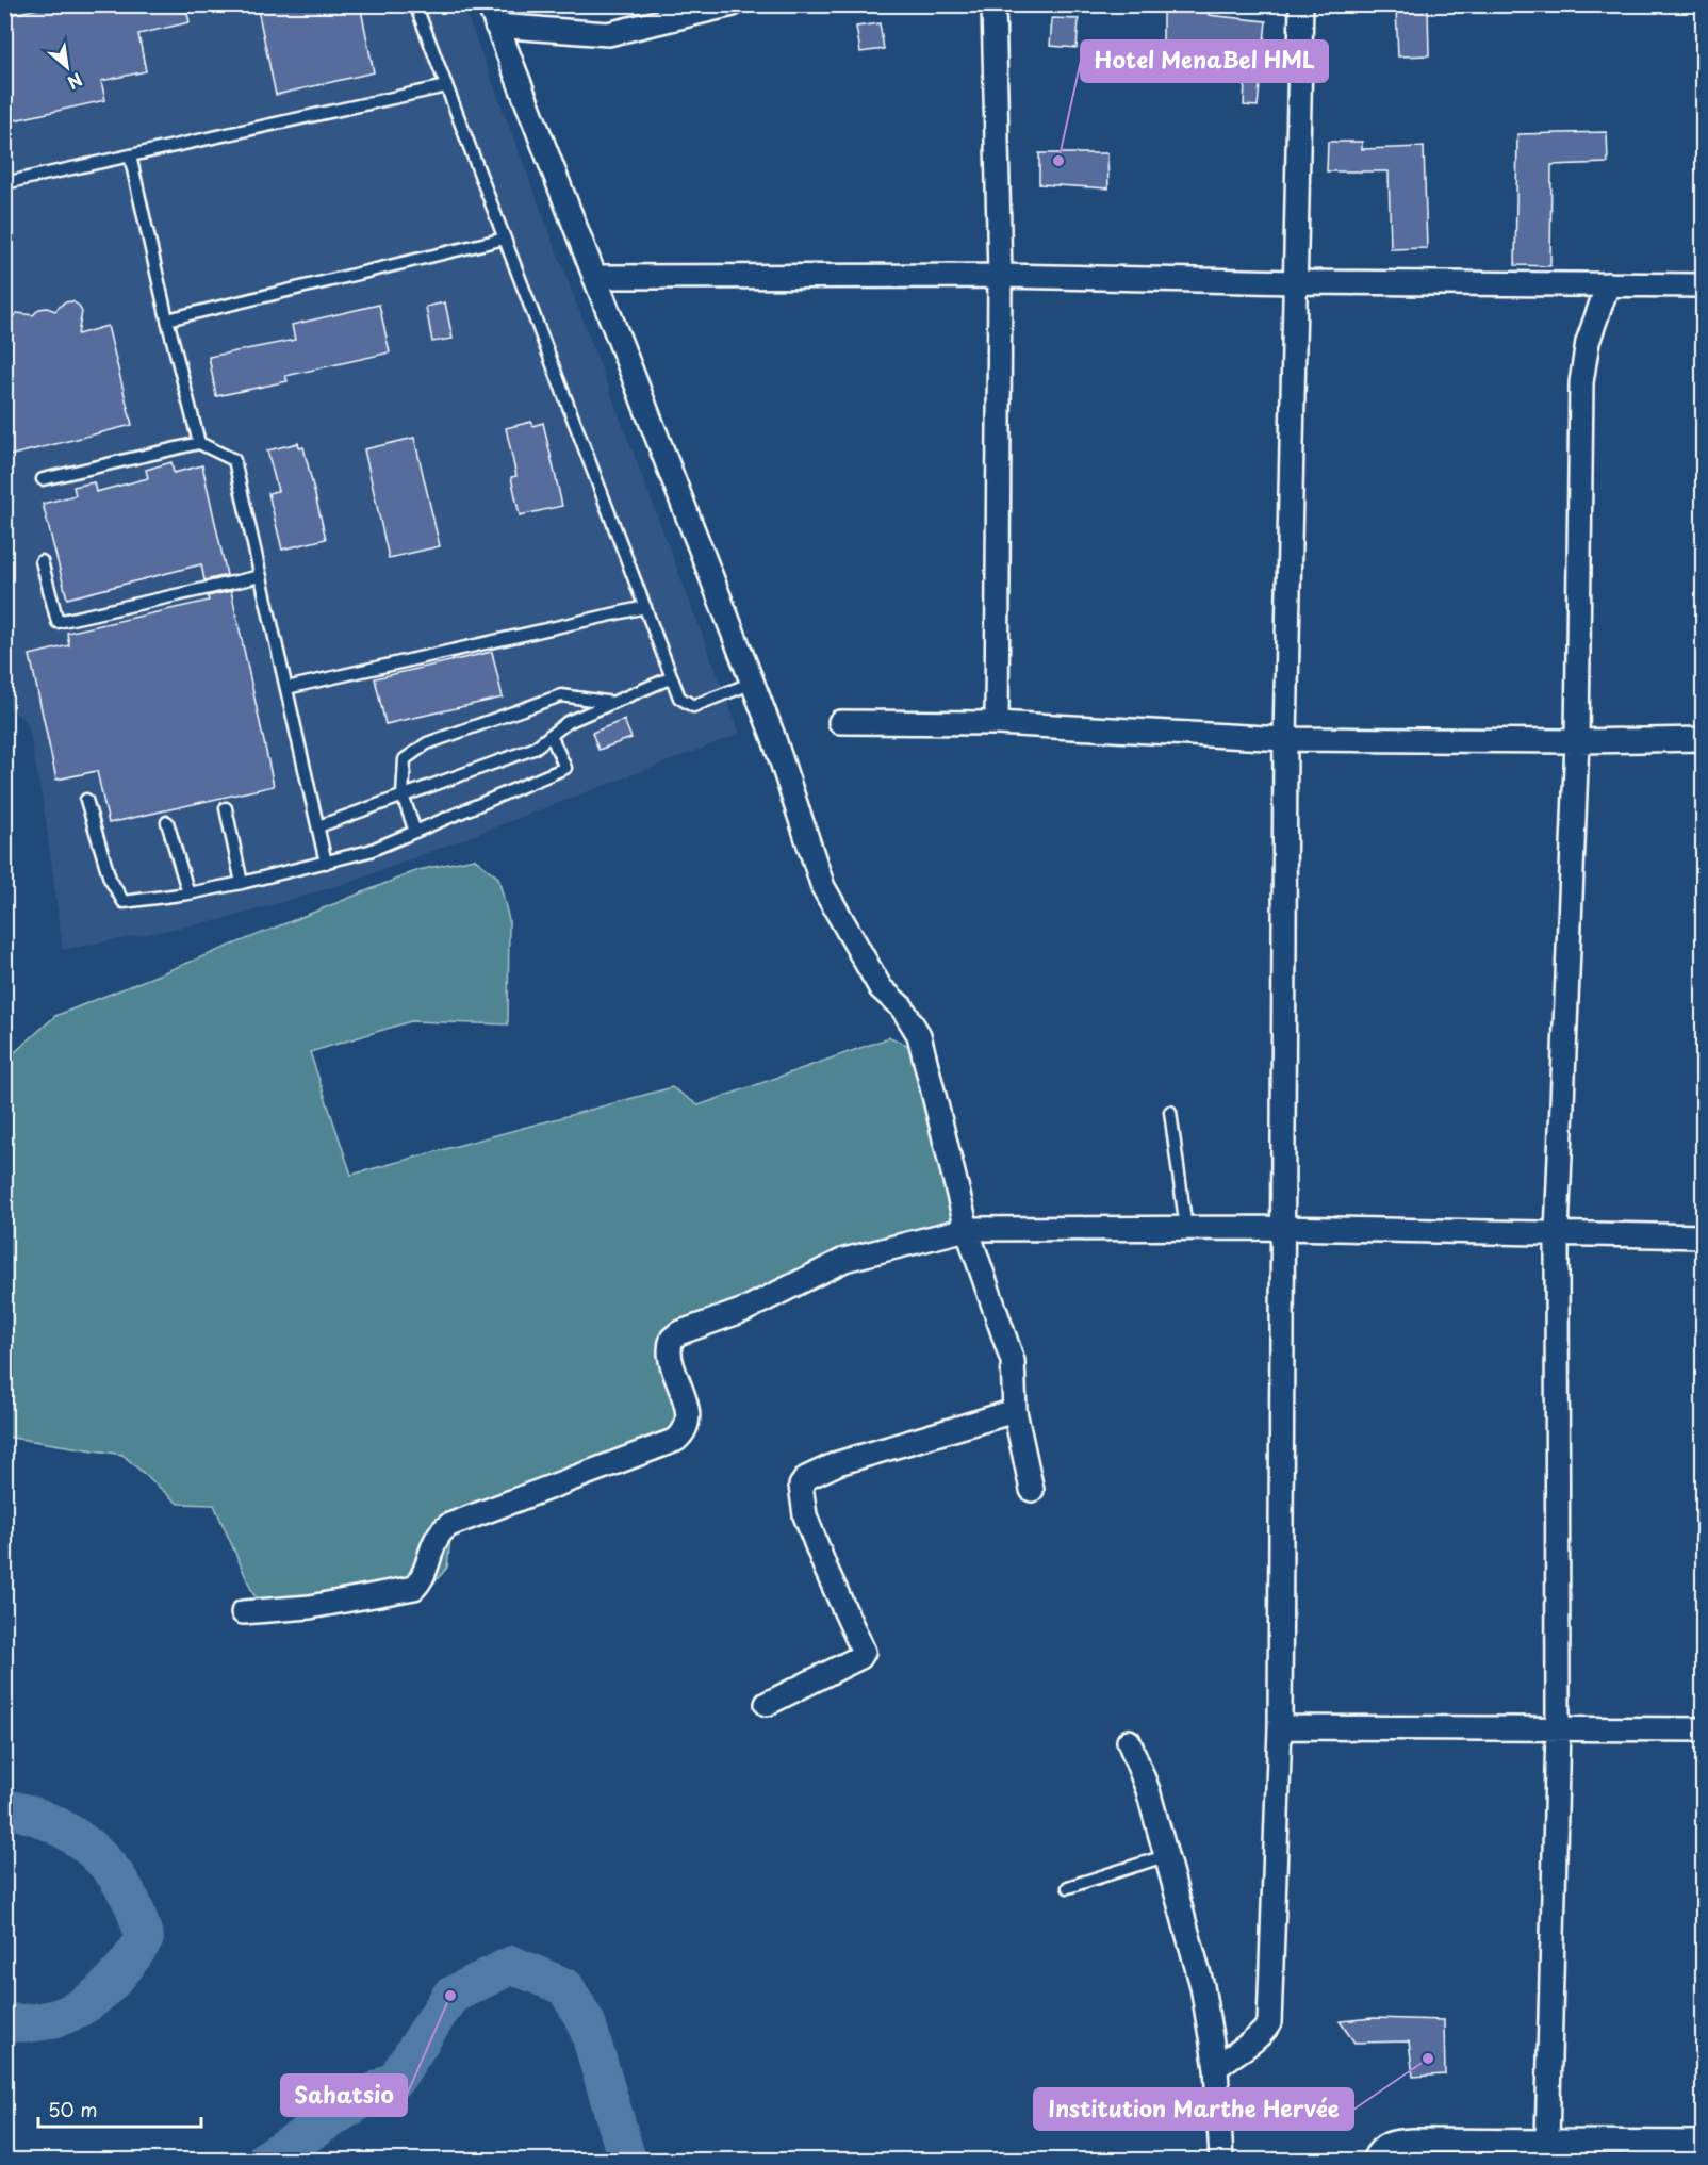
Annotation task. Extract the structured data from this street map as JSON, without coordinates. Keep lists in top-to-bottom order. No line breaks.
{"places":["Hotel MenaBel HML","Sahatsio","Institution Marthe Hervée"],"scale_bar":"50 m","north":"bottom right"}
